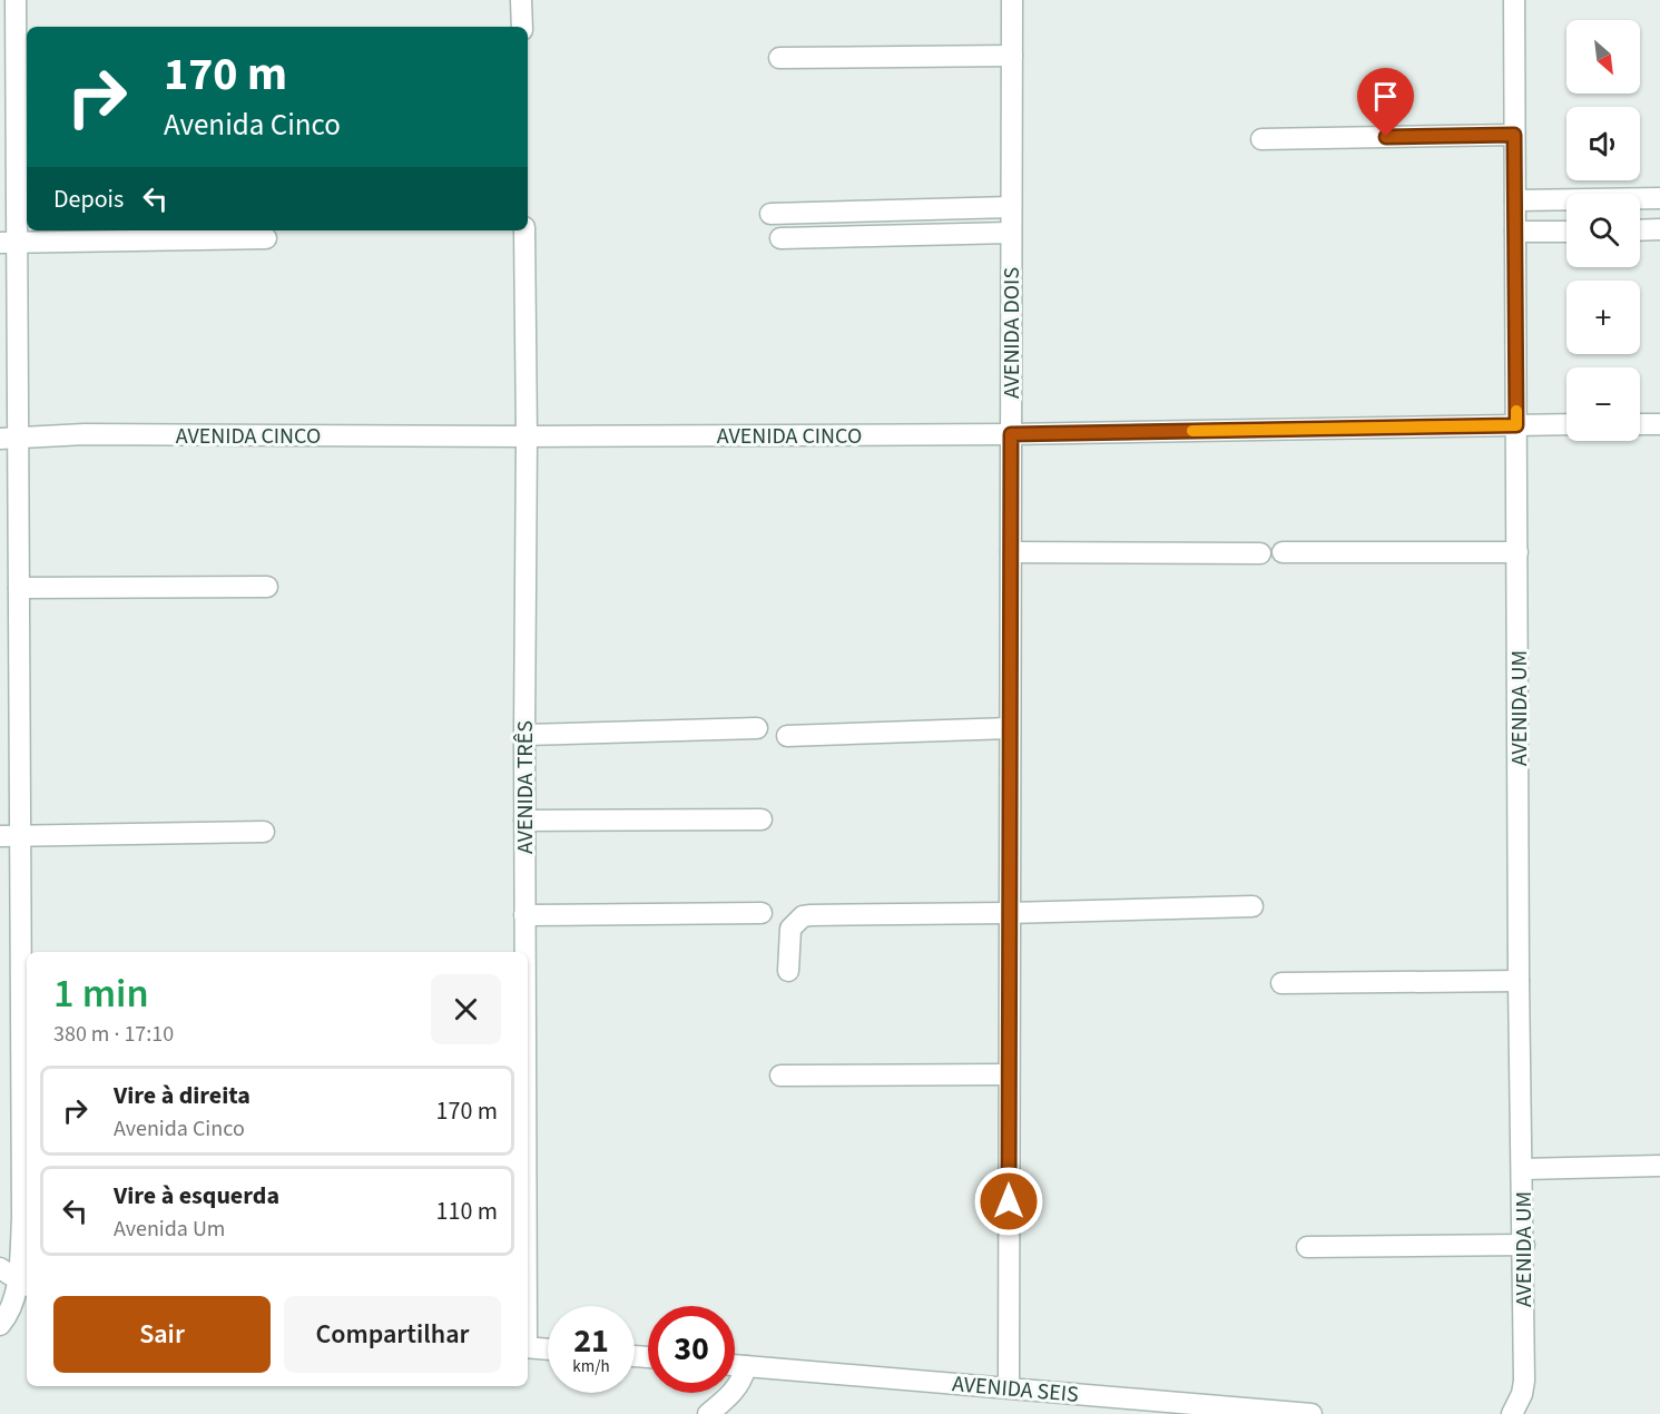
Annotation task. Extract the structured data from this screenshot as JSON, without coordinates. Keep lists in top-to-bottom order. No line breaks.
{"streets":{"street":["AVENIDA DOIS","AVENIDA CINCO","AVENIDA UM","AVENIDA TRÊS","AVENIDA SEIS"]},"crossings":[["AVENIDA DOIS","AVENIDA CINCO"],["AVENIDA DOIS","AVENIDA SEIS"],["AVENIDA CINCO","AVENIDA UM"],["AVENIDA CINCO","AVENIDA TRÊS"]],"north":"bottom right","page":{"map_buttons":["+","−"],"turn":["170 m","Avenida Cinco"],"then":"Depois","heading":["1 min","380 m · 17:10"],"list":[{"name":"Vire à direita","note":"Avenida Cinco","value":"170 m"},{"name":"Vire à esquerda","note":"Avenida Um","value":"110 m"}],"buttons":["Sair","Compartilhar"],"speed":"21 km/h","limit":"30"}}
